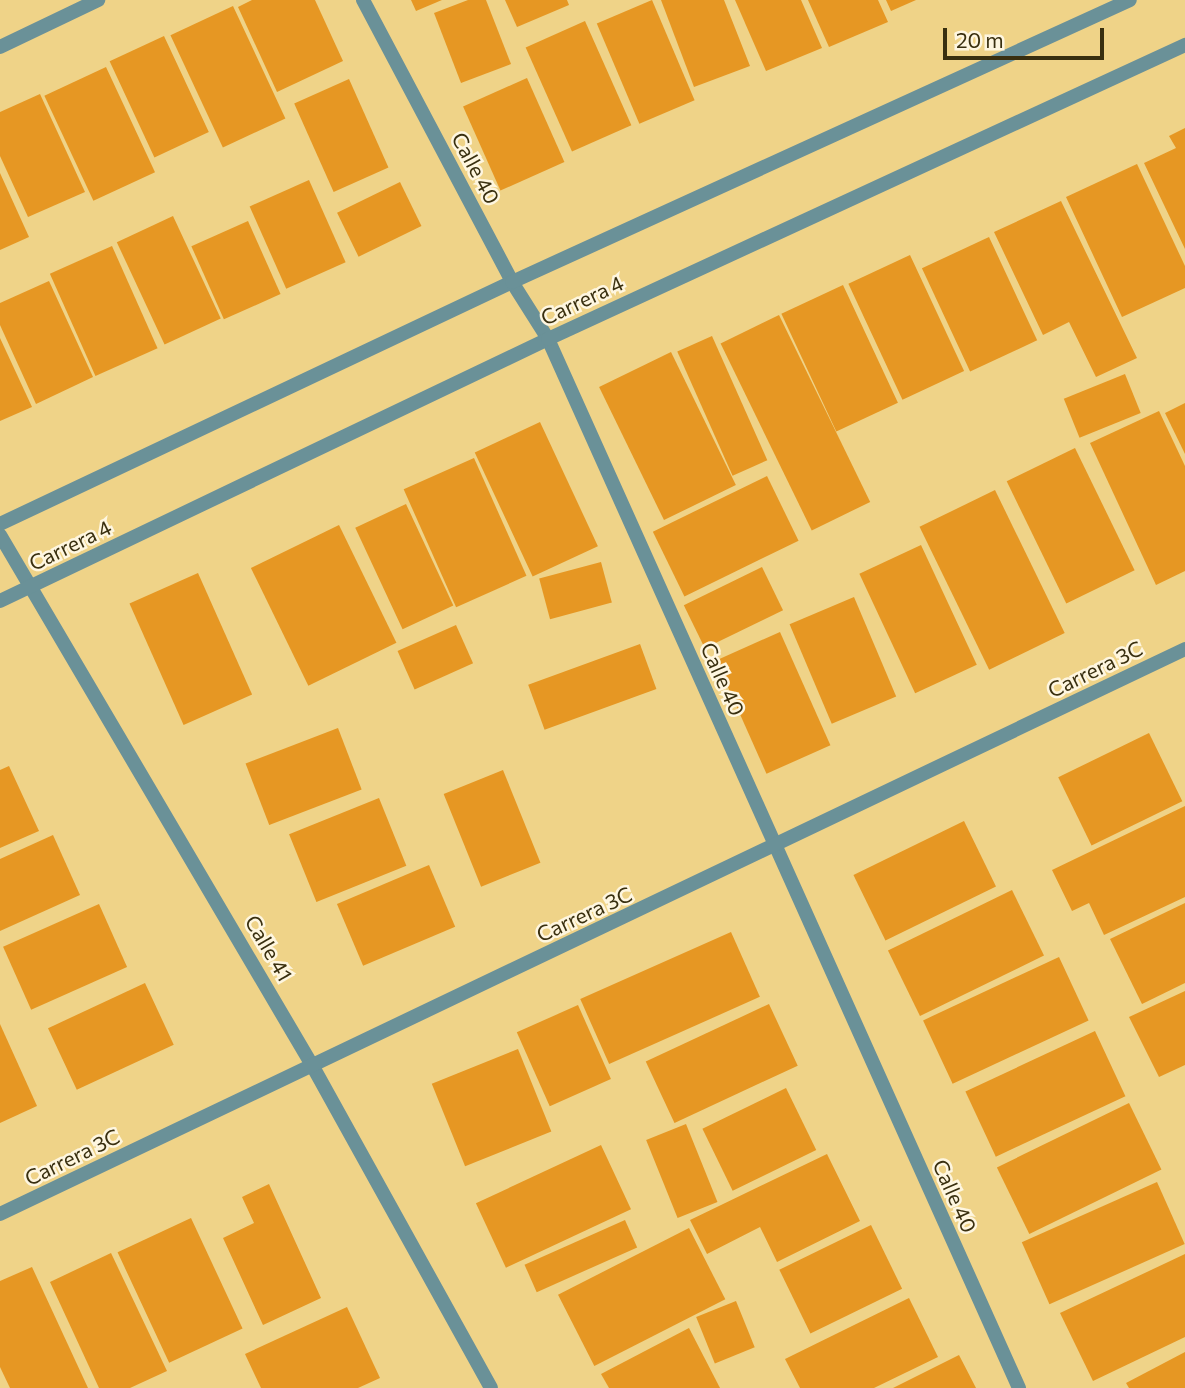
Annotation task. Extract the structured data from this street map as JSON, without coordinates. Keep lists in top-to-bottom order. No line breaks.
{"streets":{"street":["Calle 40","Carrera 4","Carrera 3C","Calle 41"]},"crossings":[["Calle 40","Carrera 4"],["Calle 40","Carrera 3C"],["Carrera 4","Calle 41"],["Carrera 3C","Calle 41"]],"scale_bar":"20 m"}
